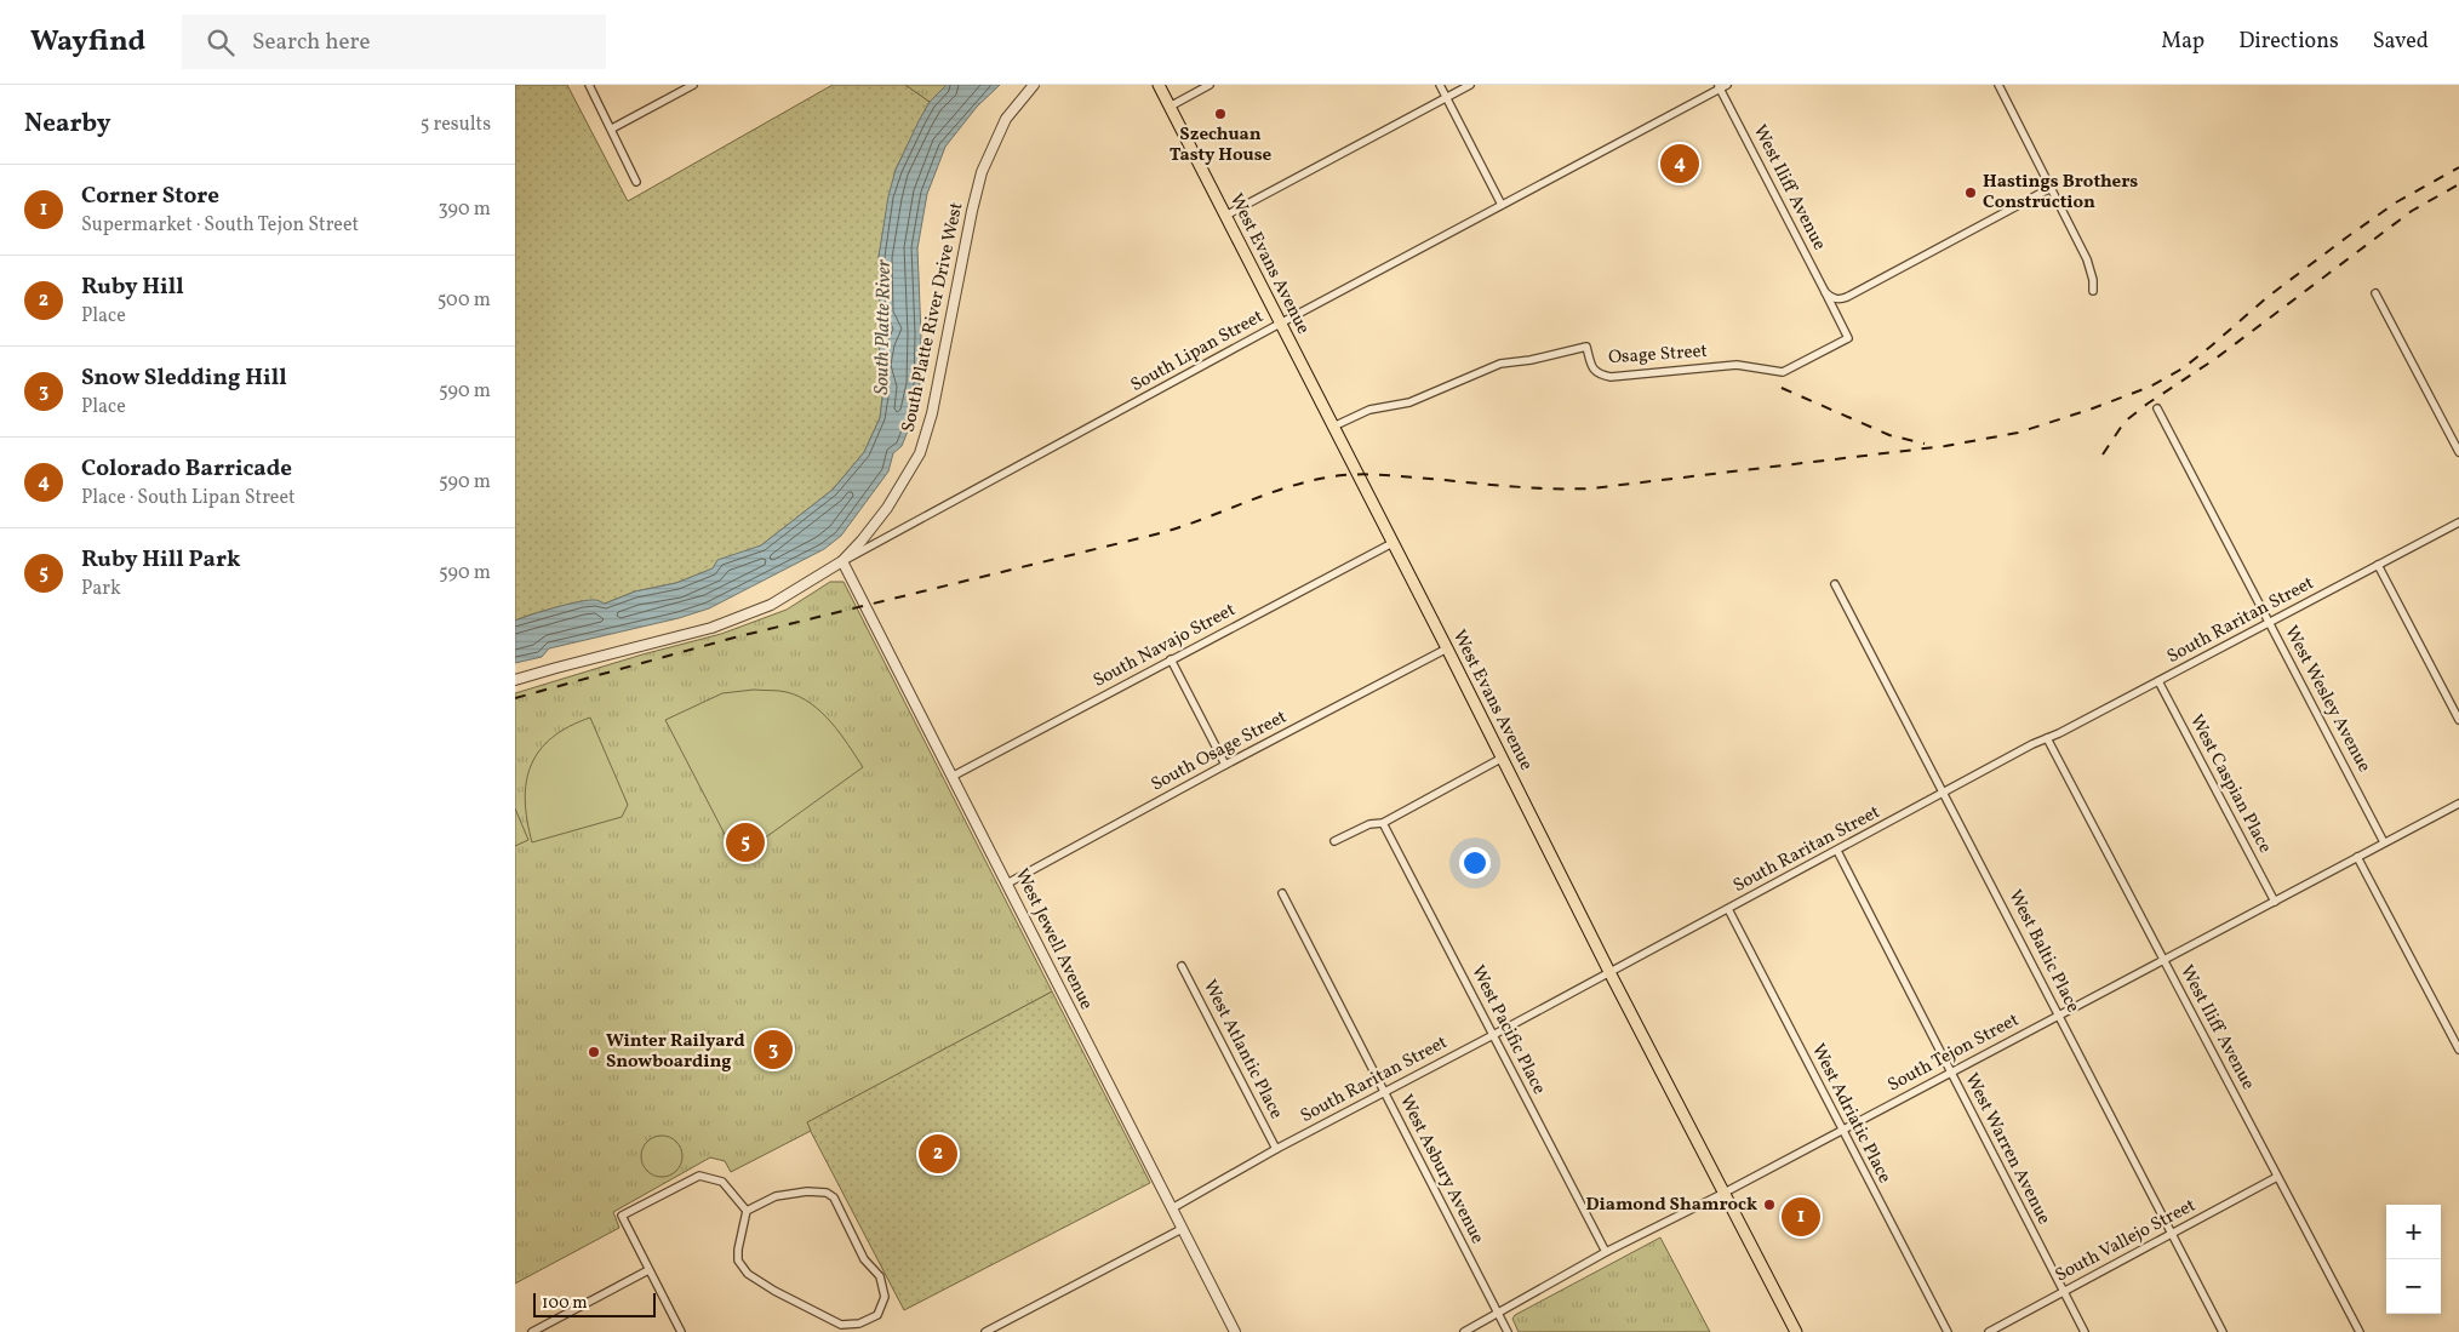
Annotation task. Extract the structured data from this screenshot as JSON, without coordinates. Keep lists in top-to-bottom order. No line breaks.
{"streets":{"main road":["West Evans Avenue"],"street":["West Iliff Avenue","South Platte River Drive West","South Lipan Street","Osage Street","South Raritan Street","South Navajo Street","West Wesley Avenue","South Osage Street","West Caspian Place","West Jewell Avenue","West Baltic Place","West Pacific Place","West Atlantic Place","South Tejon Street","West Adriatic Place","West Warren Avenue","West Asbury Avenue","South Vallejo Street"]},"crossings":[["West Iliff Avenue","South Lipan Street"],["West Iliff Avenue","Osage Street"],["West Iliff Avenue","South Raritan Street"],["West Iliff Avenue","South Tejon Street"],["West Iliff Avenue","South Vallejo Street"],["West Evans Avenue","South Lipan Street"],["West Evans Avenue","Osage Street"],["West Evans Avenue","South Raritan Street"],["West Evans Avenue","South Navajo Street"],["West Evans Avenue","South Osage Street"],["West Evans Avenue","South Tejon Street"],["South Platte River Drive West","South Lipan Street"],["South Platte River Drive West","West Jewell Avenue"],["South Lipan Street","West Jewell Avenue"],["South Raritan Street","West Wesley Avenue"],["South Raritan Street","West Caspian Place"],["South Raritan Street","West Jewell Avenue"],["South Raritan Street","West Baltic Place"],["South Raritan Street","West Pacific Place"],["South Raritan Street","West Atlantic Place"],["South Raritan Street","West Adriatic Place"],["South Raritan Street","West Warren Avenue"],["South Raritan Street","West Asbury Avenue"],["South Navajo Street","West Jewell Avenue"],["West Wesley Avenue","South Tejon Street"],["South Osage Street","West Jewell Avenue"],["West Caspian Place","South Tejon Street"],["West Baltic Place","South Tejon Street"],["West Baltic Place","South Vallejo Street"],["West Pacific Place","South Tejon Street"],["South Tejon Street","West Adriatic Place"],["South Tejon Street","West Warren Avenue"],["South Tejon Street","West Asbury Avenue"],["West Warren Avenue","South Vallejo Street"]],"water":["South Platte River"],"places":["Szechuan Tasty House","Hastings Brothers Construction","Winter Railyard Snowboarding","Diamond Shamrock"],"scale_bar":"100 m","page":{"header":"Wayfind","search":"Search here","nav":["Map","Directions","Saved"],"heading":["Nearby","5 results"],"pins":["4","5","3","2","1"],"list":[{"mark":"1","name":"Corner Store","note":"Supermarket · South Tejon Street","value":"390 m"},{"mark":"2","name":"Ruby Hill","note":"Place","value":"500 m"},{"mark":"3","name":"Snow Sledding Hill","note":"Place","value":"590 m"},{"mark":"4","name":"Colorado Barricade","note":"Place · South Lipan Street","value":"590 m"},{"mark":"5","name":"Ruby Hill Park","note":"Park","value":"590 m"}],"map_buttons":["+","−"],"scale":"100 m"}}
